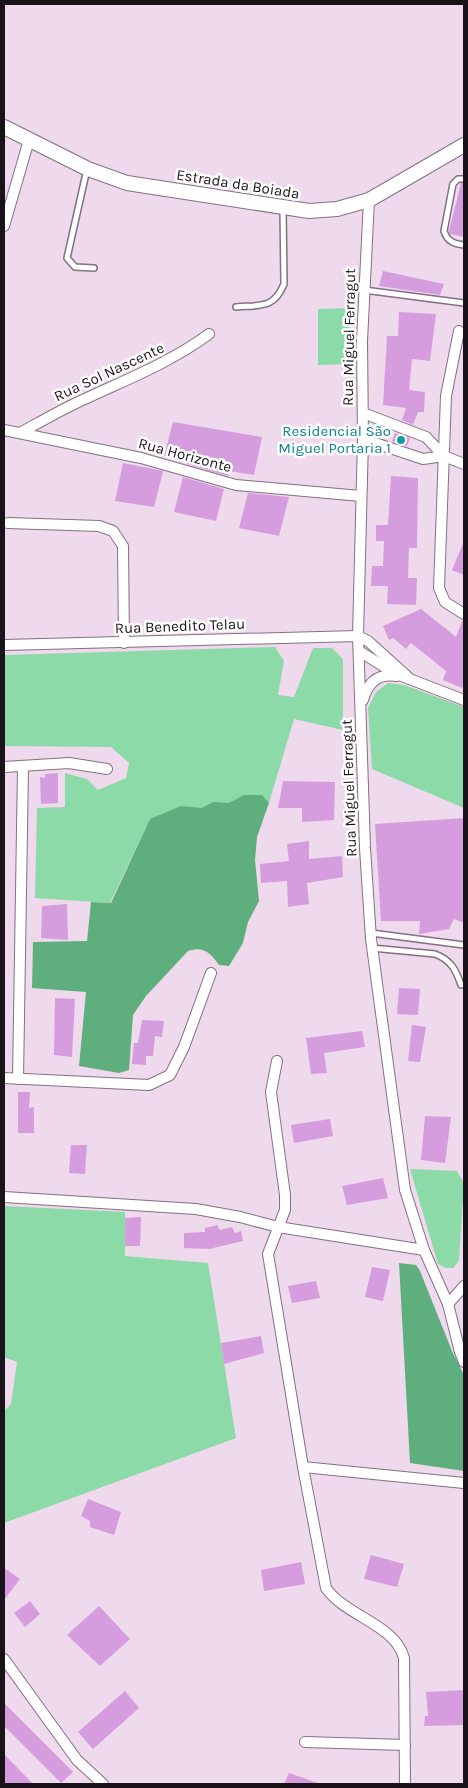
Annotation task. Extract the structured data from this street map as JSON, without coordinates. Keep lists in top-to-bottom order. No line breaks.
{"streets":{"main road":["Estrada da Boiada"],"street":["Rua Miguel Ferragut","Rua Sol Nascente","Rua Horizonte","Rua Benedito Telau"]},"crossings":[["Estrada da Boiada","Rua Miguel Ferragut"],["Rua Miguel Ferragut","Rua Horizonte"],["Rua Miguel Ferragut","Rua Benedito Telau"],["Rua Sol Nascente","Rua Horizonte"]],"places":["Residencial São Miguel Portaria 1"]}
